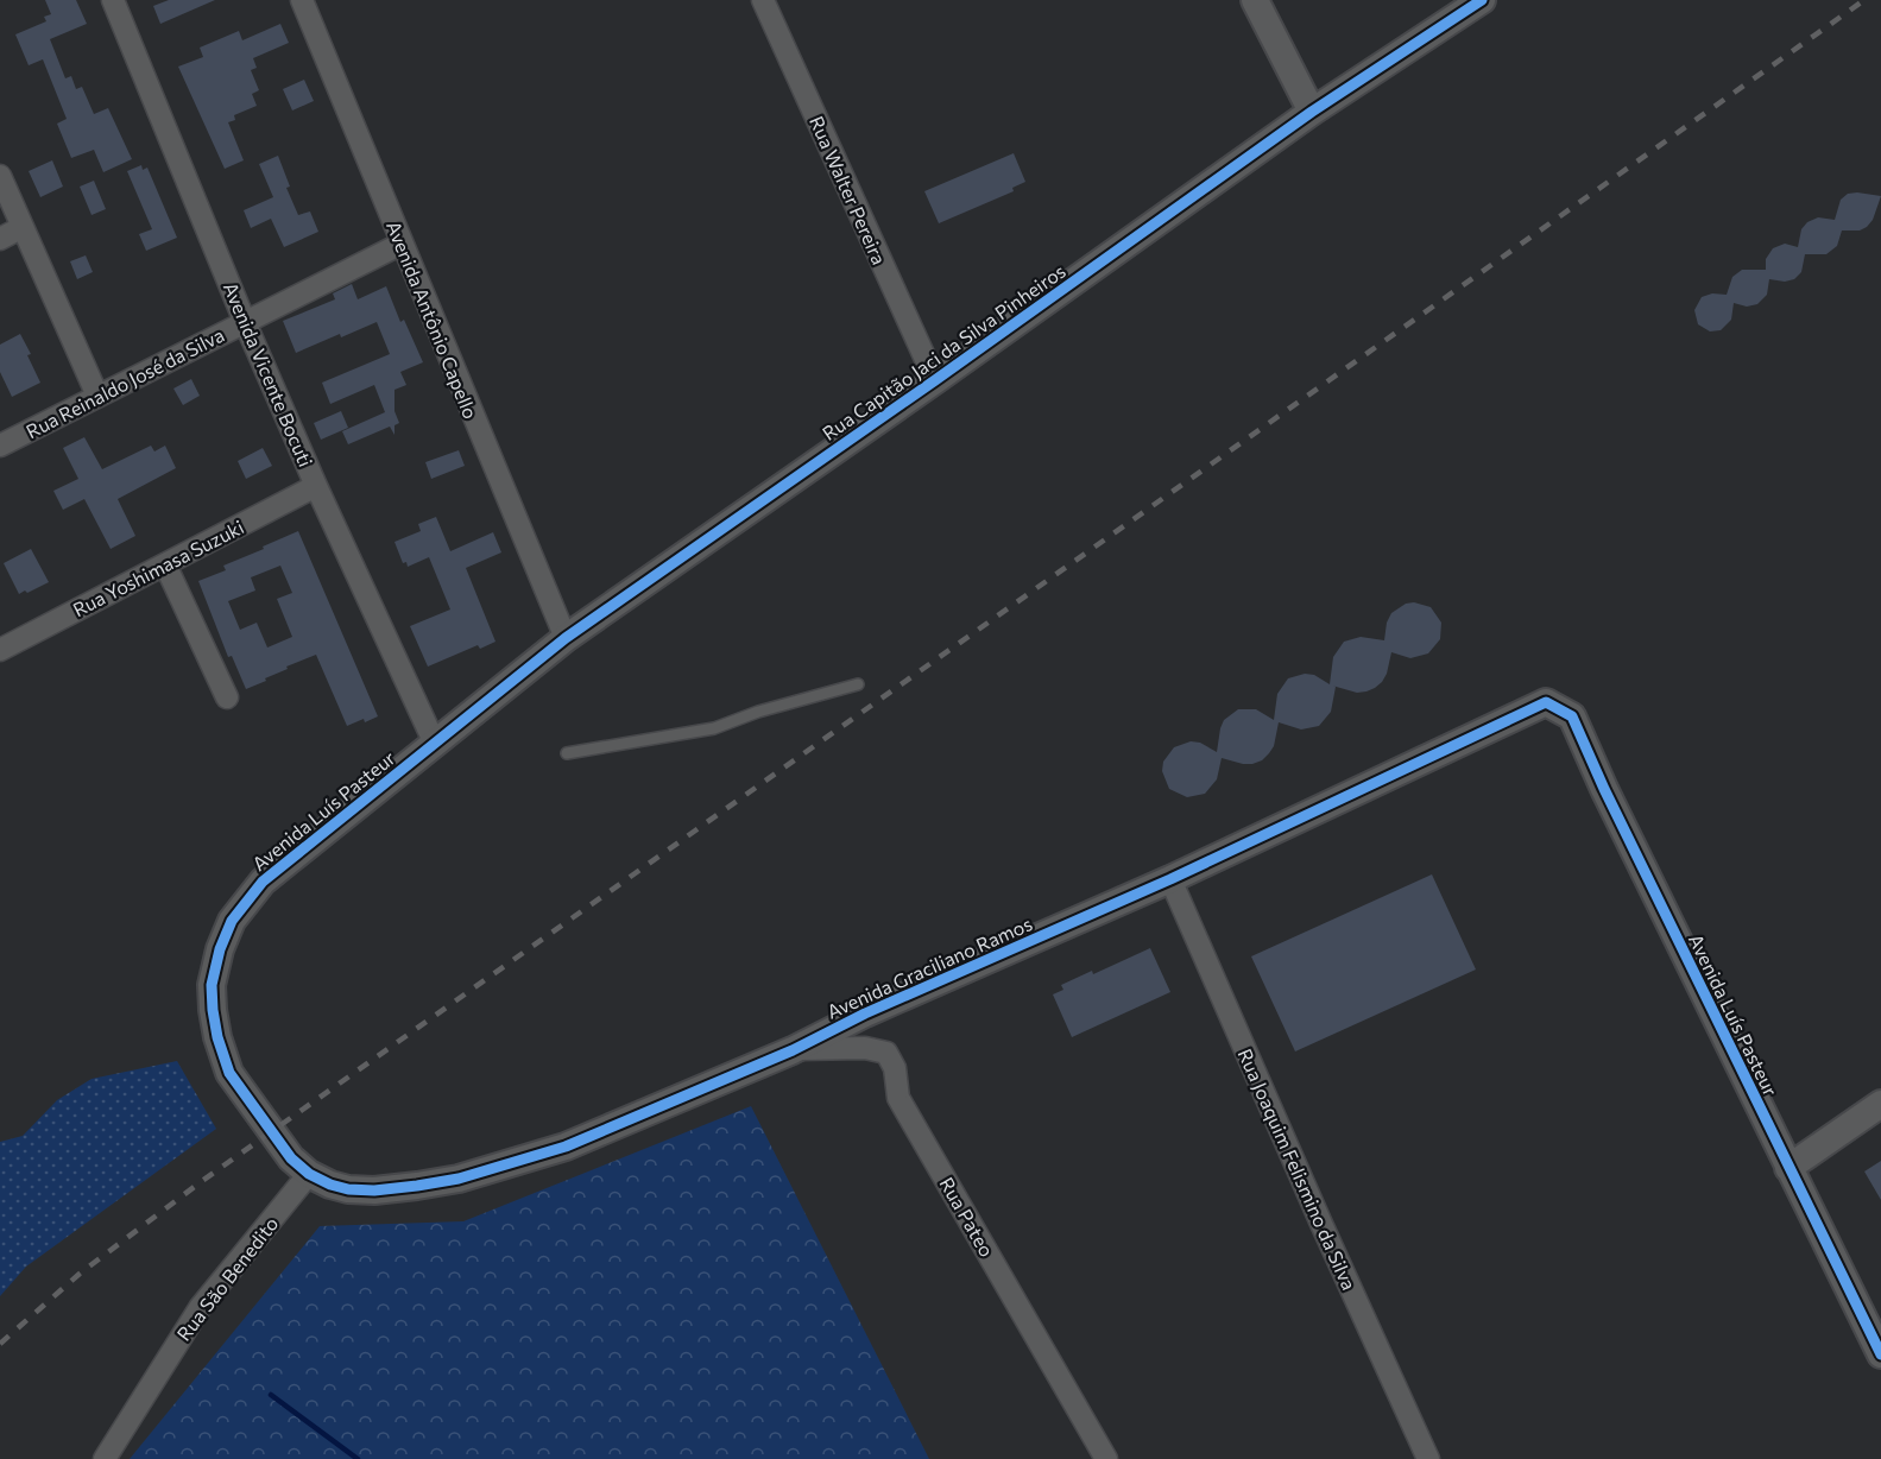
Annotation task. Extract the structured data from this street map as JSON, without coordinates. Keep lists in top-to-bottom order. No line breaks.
{"streets":{"street":["Rua Walter Pereira","Avenida Antônio Capello","Rua Capitão Jaci da Silva Pinheiros","Avenida Vicente Bocuti","Rua Reinaldo José da Silva","Rua Yoshimasa Suzuki","Avenida Luís Pasteur","Avenida Graciliano Ramos","Rua Joaquim Felismino da Silva","Rua Pateo","Rua São Benedito"]},"crossings":[["Rua Walter Pereira","Rua Capitão Jaci da Silva Pinheiros"],["Avenida Antônio Capello","Rua Capitão Jaci da Silva Pinheiros"],["Avenida Antônio Capello","Rua Reinaldo José da Silva"],["Rua Capitão Jaci da Silva Pinheiros","Avenida Vicente Bocuti"],["Rua Capitão Jaci da Silva Pinheiros","Avenida Luís Pasteur"],["Avenida Vicente Bocuti","Rua Reinaldo José da Silva"],["Avenida Vicente Bocuti","Rua Yoshimasa Suzuki"],["Avenida Vicente Bocuti","Avenida Luís Pasteur"],["Avenida Luís Pasteur","Avenida Graciliano Ramos"],["Avenida Luís Pasteur","Rua São Benedito"],["Avenida Graciliano Ramos","Rua Joaquim Felismino da Silva"],["Avenida Graciliano Ramos","Rua Pateo"],["Avenida Graciliano Ramos","Rua São Benedito"]]}
